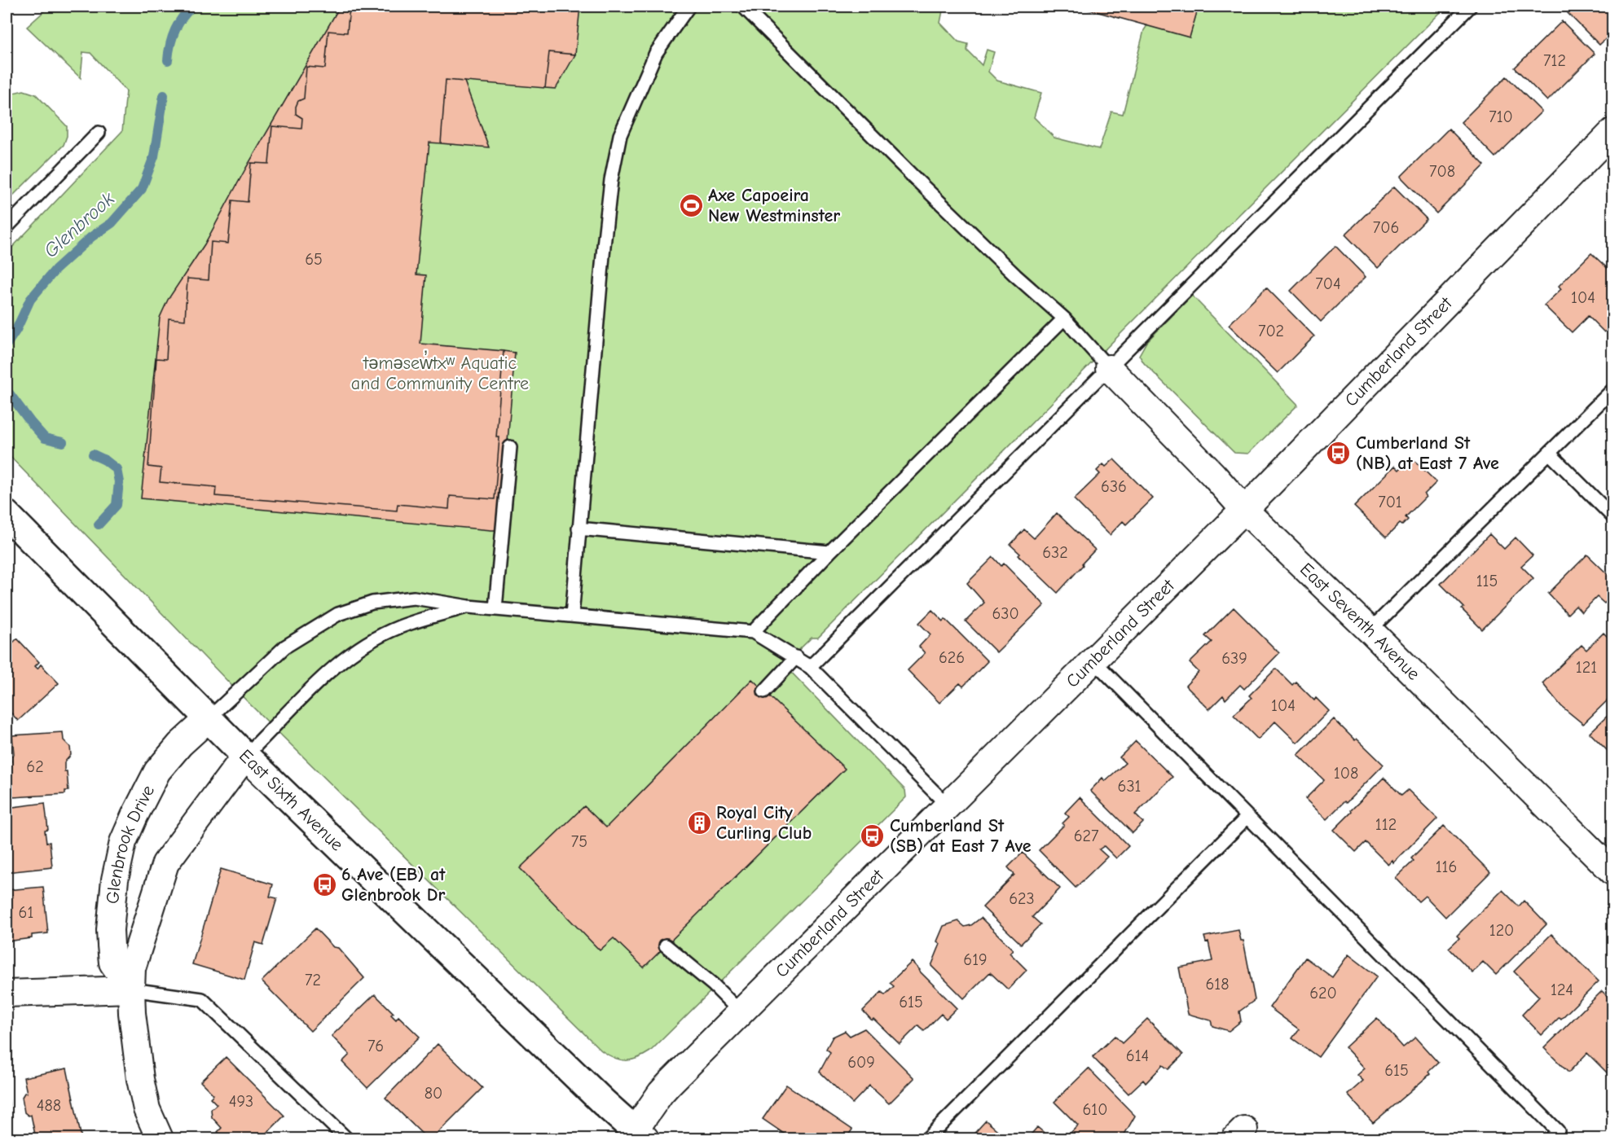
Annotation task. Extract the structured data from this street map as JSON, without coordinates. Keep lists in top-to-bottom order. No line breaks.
{"streets":{"street":["Cumberland Street","East Seventh Avenue","East Sixth Avenue","Glenbrook Drive"]},"crossings":[["Cumberland Street","East Seventh Avenue"],["Cumberland Street","East Sixth Avenue"],["East Sixth Avenue","Glenbrook Drive"]],"water":["Glenbrook"],"parks":["təməsew̓txʷ Aquatic and Community Centre"],"places":{"sports":["Axe Capoeira New Westminster"],"bus stop":["Cumberland St (NB) at East 7 Ave","Cumberland St (SB) at East 7 Ave","6 Ave (EB) at Glenbrook Dr"],"building":["Royal City Curling Club"]},"house_numbers":["712","710","708","706","65","704","104","702","636","701","632","115","630","626","639","121","104","62","108","631","112","627","75","116","623","61","120","619","72","618","124","620","615","76","614","609","615","80","493","488","610"]}
